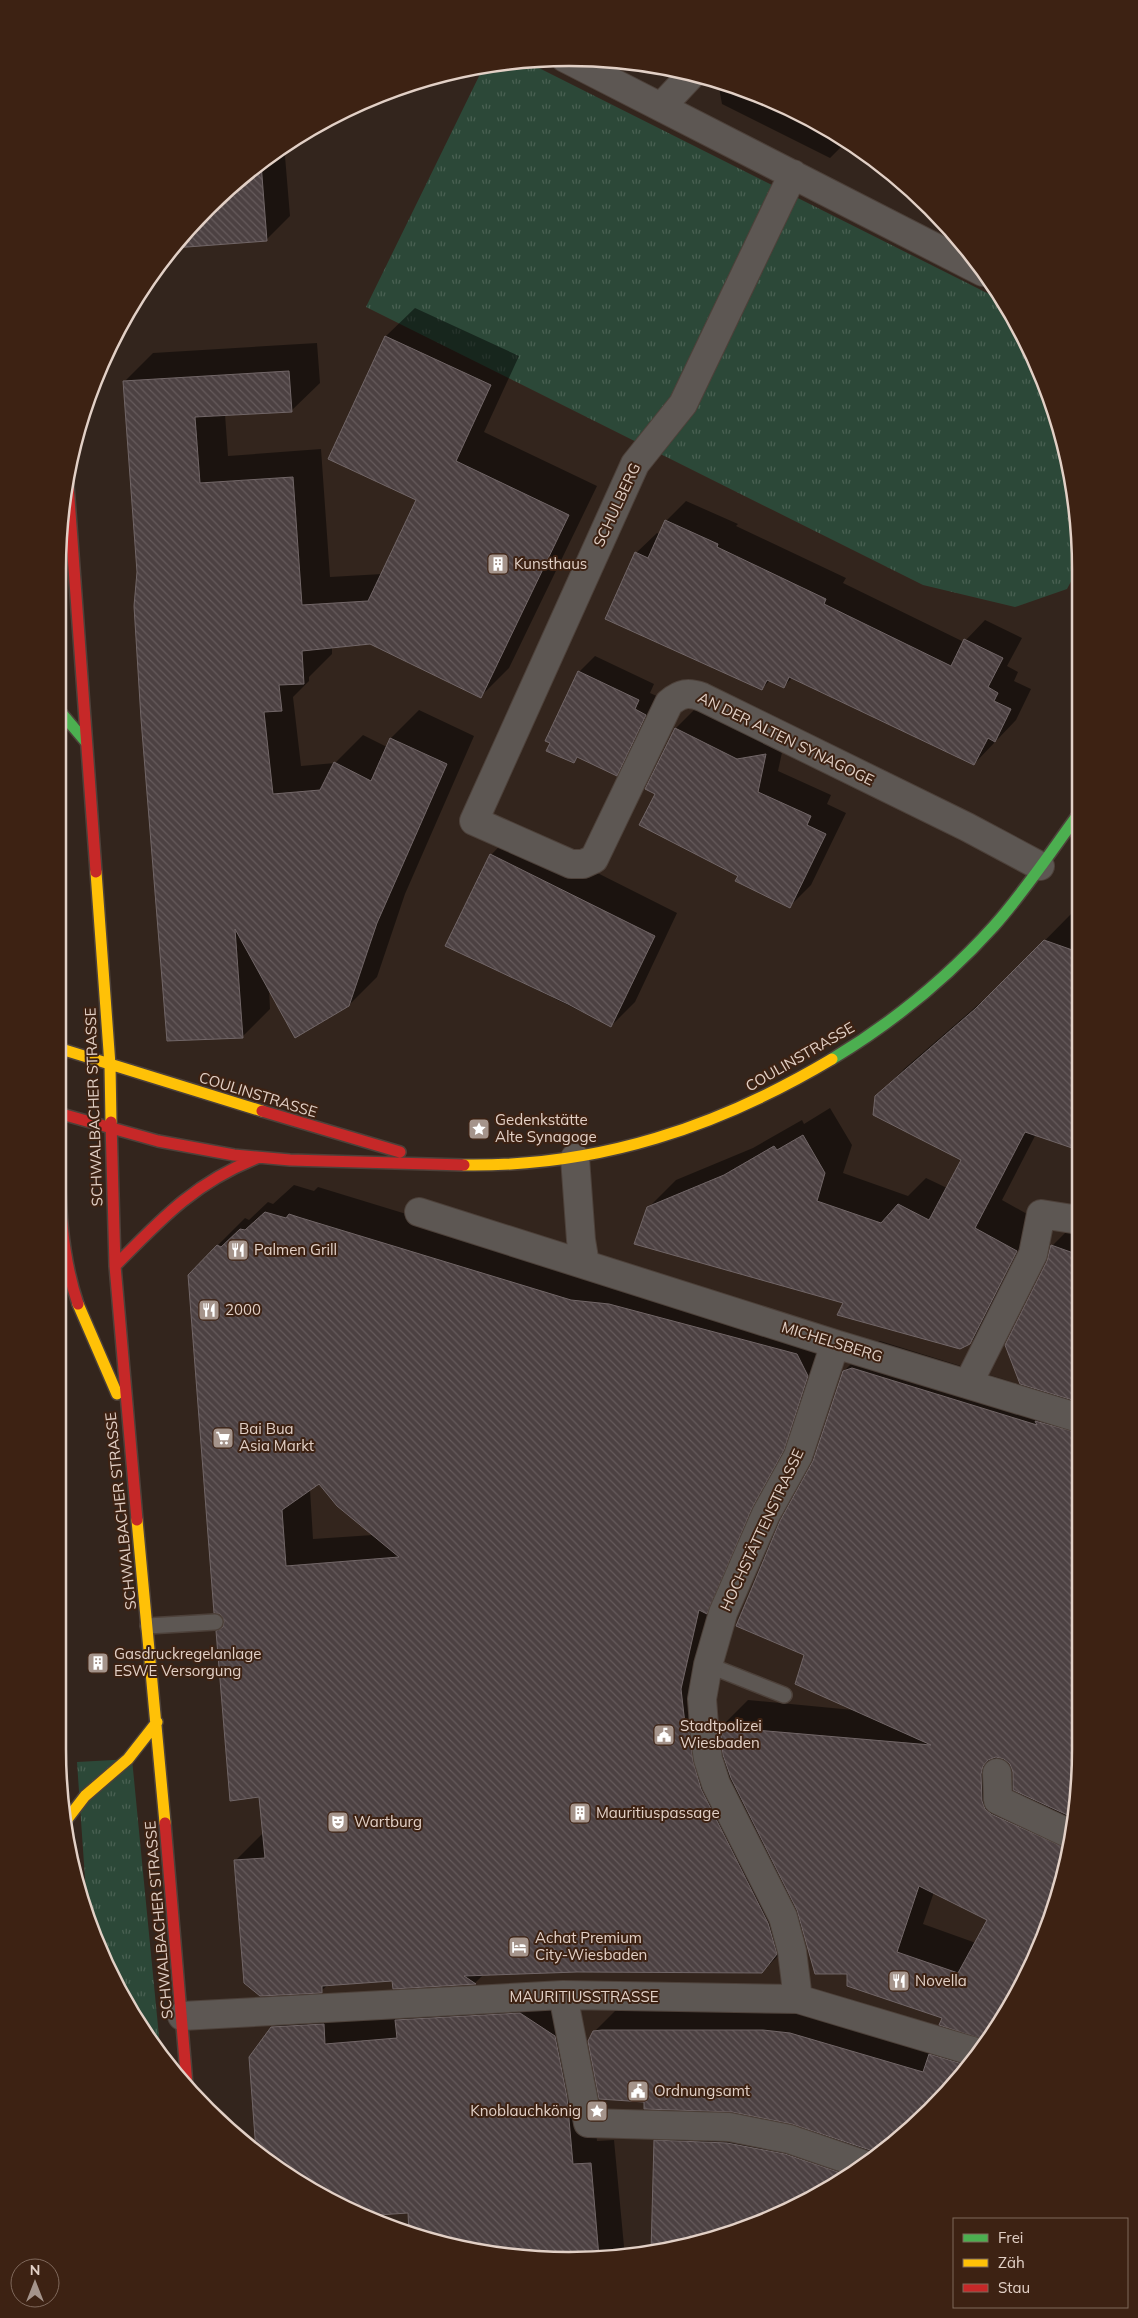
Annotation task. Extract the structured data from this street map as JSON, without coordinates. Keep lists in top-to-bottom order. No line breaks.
{"streets":{"street":["SCHULBERG","AN DER ALTEN SYNAGOGE","COULINSTRASSE","SCHWALBACHER STRASSE","MICHELSBERG","HOCHSTÄTTENSTRASSE","MAURITIUSSTRASSE"]},"crossings":[["SCHULBERG","AN DER ALTEN SYNAGOGE"],["AN DER ALTEN SYNAGOGE","COULINSTRASSE"],["COULINSTRASSE","SCHWALBACHER STRASSE"],["SCHWALBACHER STRASSE","MAURITIUSSTRASSE"],["MICHELSBERG","HOCHSTÄTTENSTRASSE"],["HOCHSTÄTTENSTRASSE","MAURITIUSSTRASSE"]],"places":{"building":["Kunsthaus","Gasdruckregelanlage ESWE Versorgung","Mauritiuspassage"],"place":["Gedenkstätte Alte Synagoge","Knoblauchkönig"],"restaurant":["Palmen Grill","2000","Novella"],"supermarket":["Bai Bua Asia Markt"],"public building":["Stadtpolizei Wiesbaden","Ordnungsamt"],"theatre":["Wartburg"],"hotel":["Achat Premium City-Wiesbaden"]},"legend":["Frei","Zäh","Stau"],"north":"top"}
